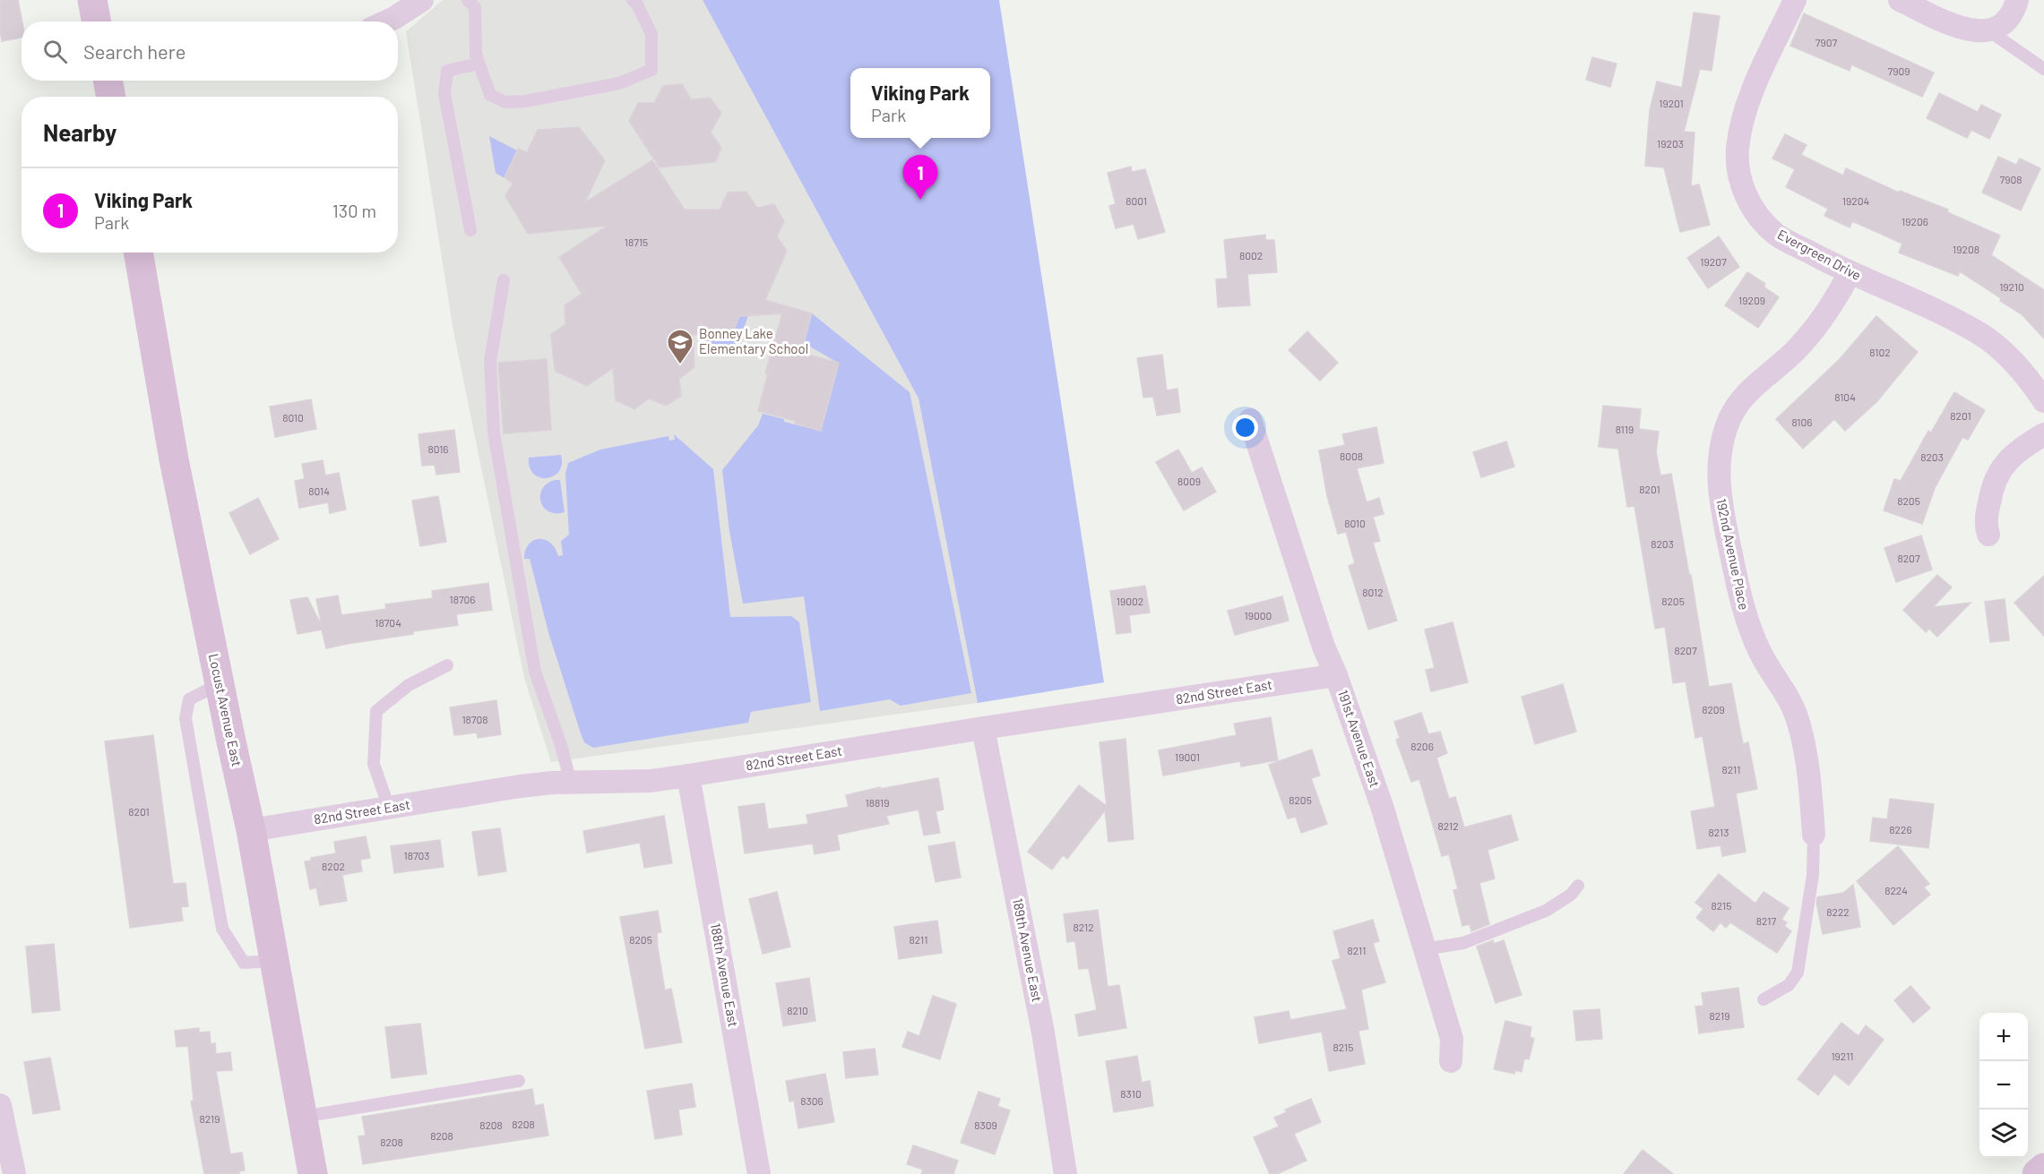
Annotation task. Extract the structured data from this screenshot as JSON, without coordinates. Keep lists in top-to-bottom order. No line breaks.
{"streets":{"street":["Evergreen Drive","192nd Avenue Place","82nd Street East","Locust Avenue East","191st Avenue East","189th Avenue East","188th Avenue East"]},"crossings":[["Evergreen Drive","192nd Avenue Place"],["82nd Street East","Locust Avenue East"],["82nd Street East","191st Avenue East"],["82nd Street East","189th Avenue East"],["82nd Street East","188th Avenue East"]],"places":{"school or university":["Bonney Lake Elementary School"]},"house_numbers":["7907","7909","19201","19203","7908","8001","19204","19206","18715","19208","8002","19207","19210","19209","8102","8104","8201","8010","8106","8119","8016","8008","8203","8009","8201","8014","8205","8010","8203","8207","8012","18706","19002","8205","19000","18704","8207","8209","18708","8206","19001","8211","8205","18819","8201","8212","8226","8213","18703","8202","8224","8215","8222","8217","8212","8205","8211","8211","8210","8219","8215","19211","8310","8306","8219","8208","8208","8309","8208","8208"],"page":{"search":"Search here","popup":["Viking Park","Park"],"heading":"Nearby","pins":"1","list":[{"mark":"1","name":"Viking Park","note":"Park","value":"130 m"}],"map_buttons":["+","−"]}}
